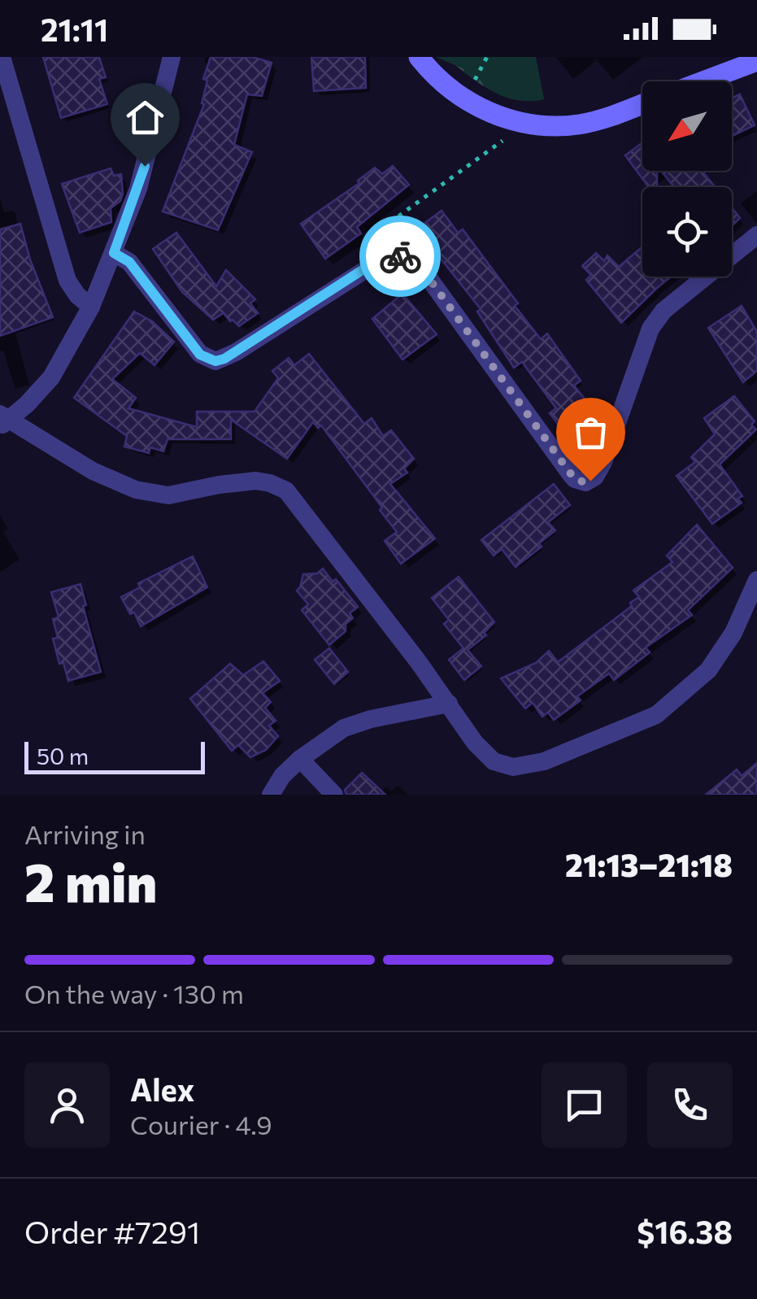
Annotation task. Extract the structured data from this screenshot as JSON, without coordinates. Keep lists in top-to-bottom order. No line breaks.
{"scale_bar":"50 m","north":"bottom left","page":{"status":"21:11","scale":"50 m","heading":["2 min","Arriving in","21:13–21:18"],"panel":["Alex","Courier · 4.9","Order #7291","$16.38"],"bar":"On the way · 130 m"}}
